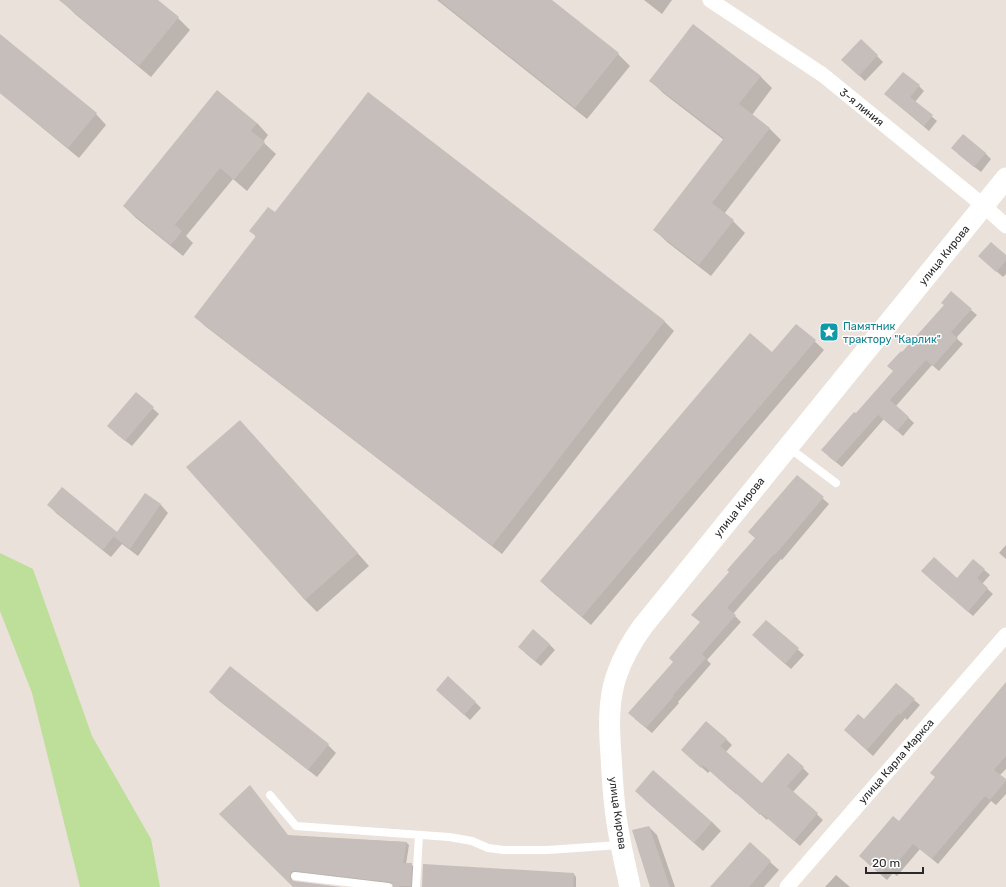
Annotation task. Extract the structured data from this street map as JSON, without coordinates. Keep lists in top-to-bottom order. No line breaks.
{"streets":{"street":["3-я линия","улица Кирова","улица Карла Маркса"]},"crossings":[["3-я линия","улица Кирова"]],"places":{"place":["Памятник трактору \"Карлик\""]},"scale_bar":"20 m"}
